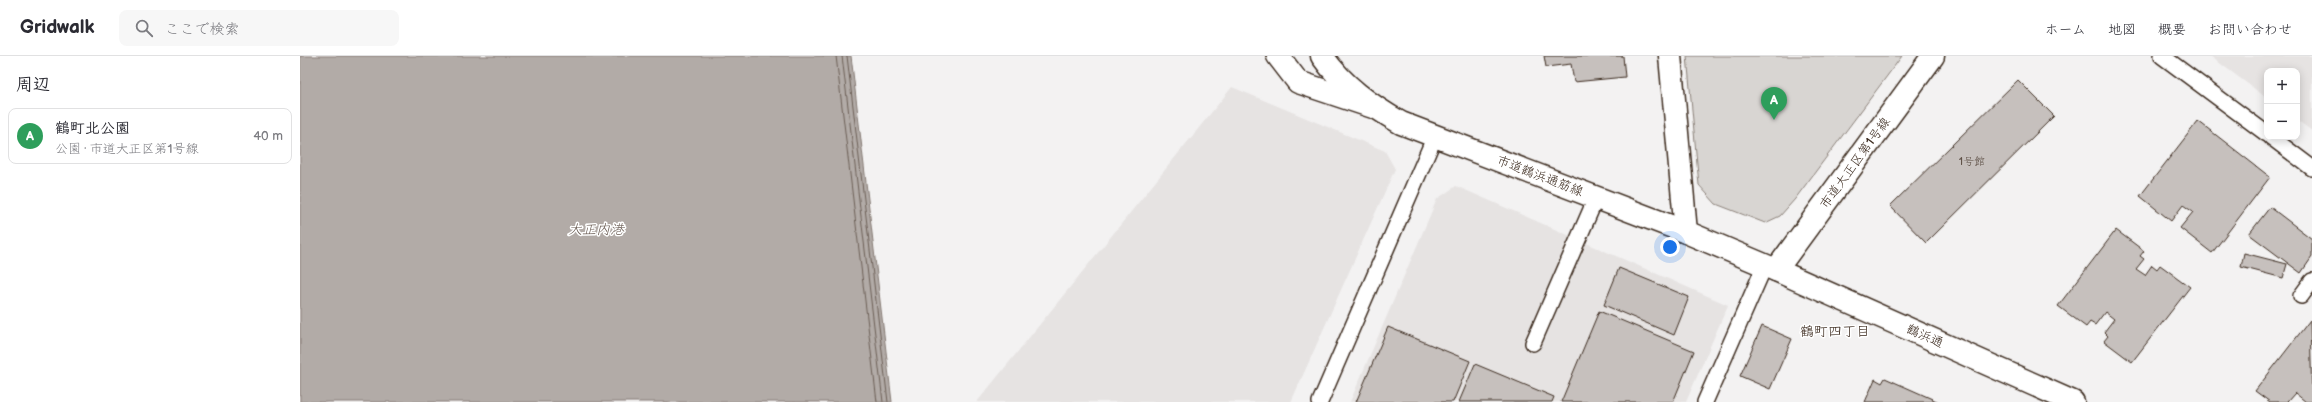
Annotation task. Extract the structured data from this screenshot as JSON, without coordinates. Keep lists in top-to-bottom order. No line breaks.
{"streets":{"main road":["市道大正区第1号線","市道鶴浜通筋線","鶴浜通"]},"crossings":[["市道大正区第1号線","市道鶴浜通筋線"],["市道大正区第1号線","鶴浜通"],["市道鶴浜通筋線","鶴浜通"]],"districts":["鶴町四丁目"],"water":["大正内港"],"house_numbers":["1号館"],"page":{"header":"Gridwalk","search":"ここで検索","nav":["ホーム","地図","概要","お問い合わせ"],"heading":"周辺","map_buttons":["+","−"],"pins":"A","list":[{"mark":"A","name":"鶴町北公園","note":"公園 · 市道大正区第1号線","value":"40 m"}]}}
